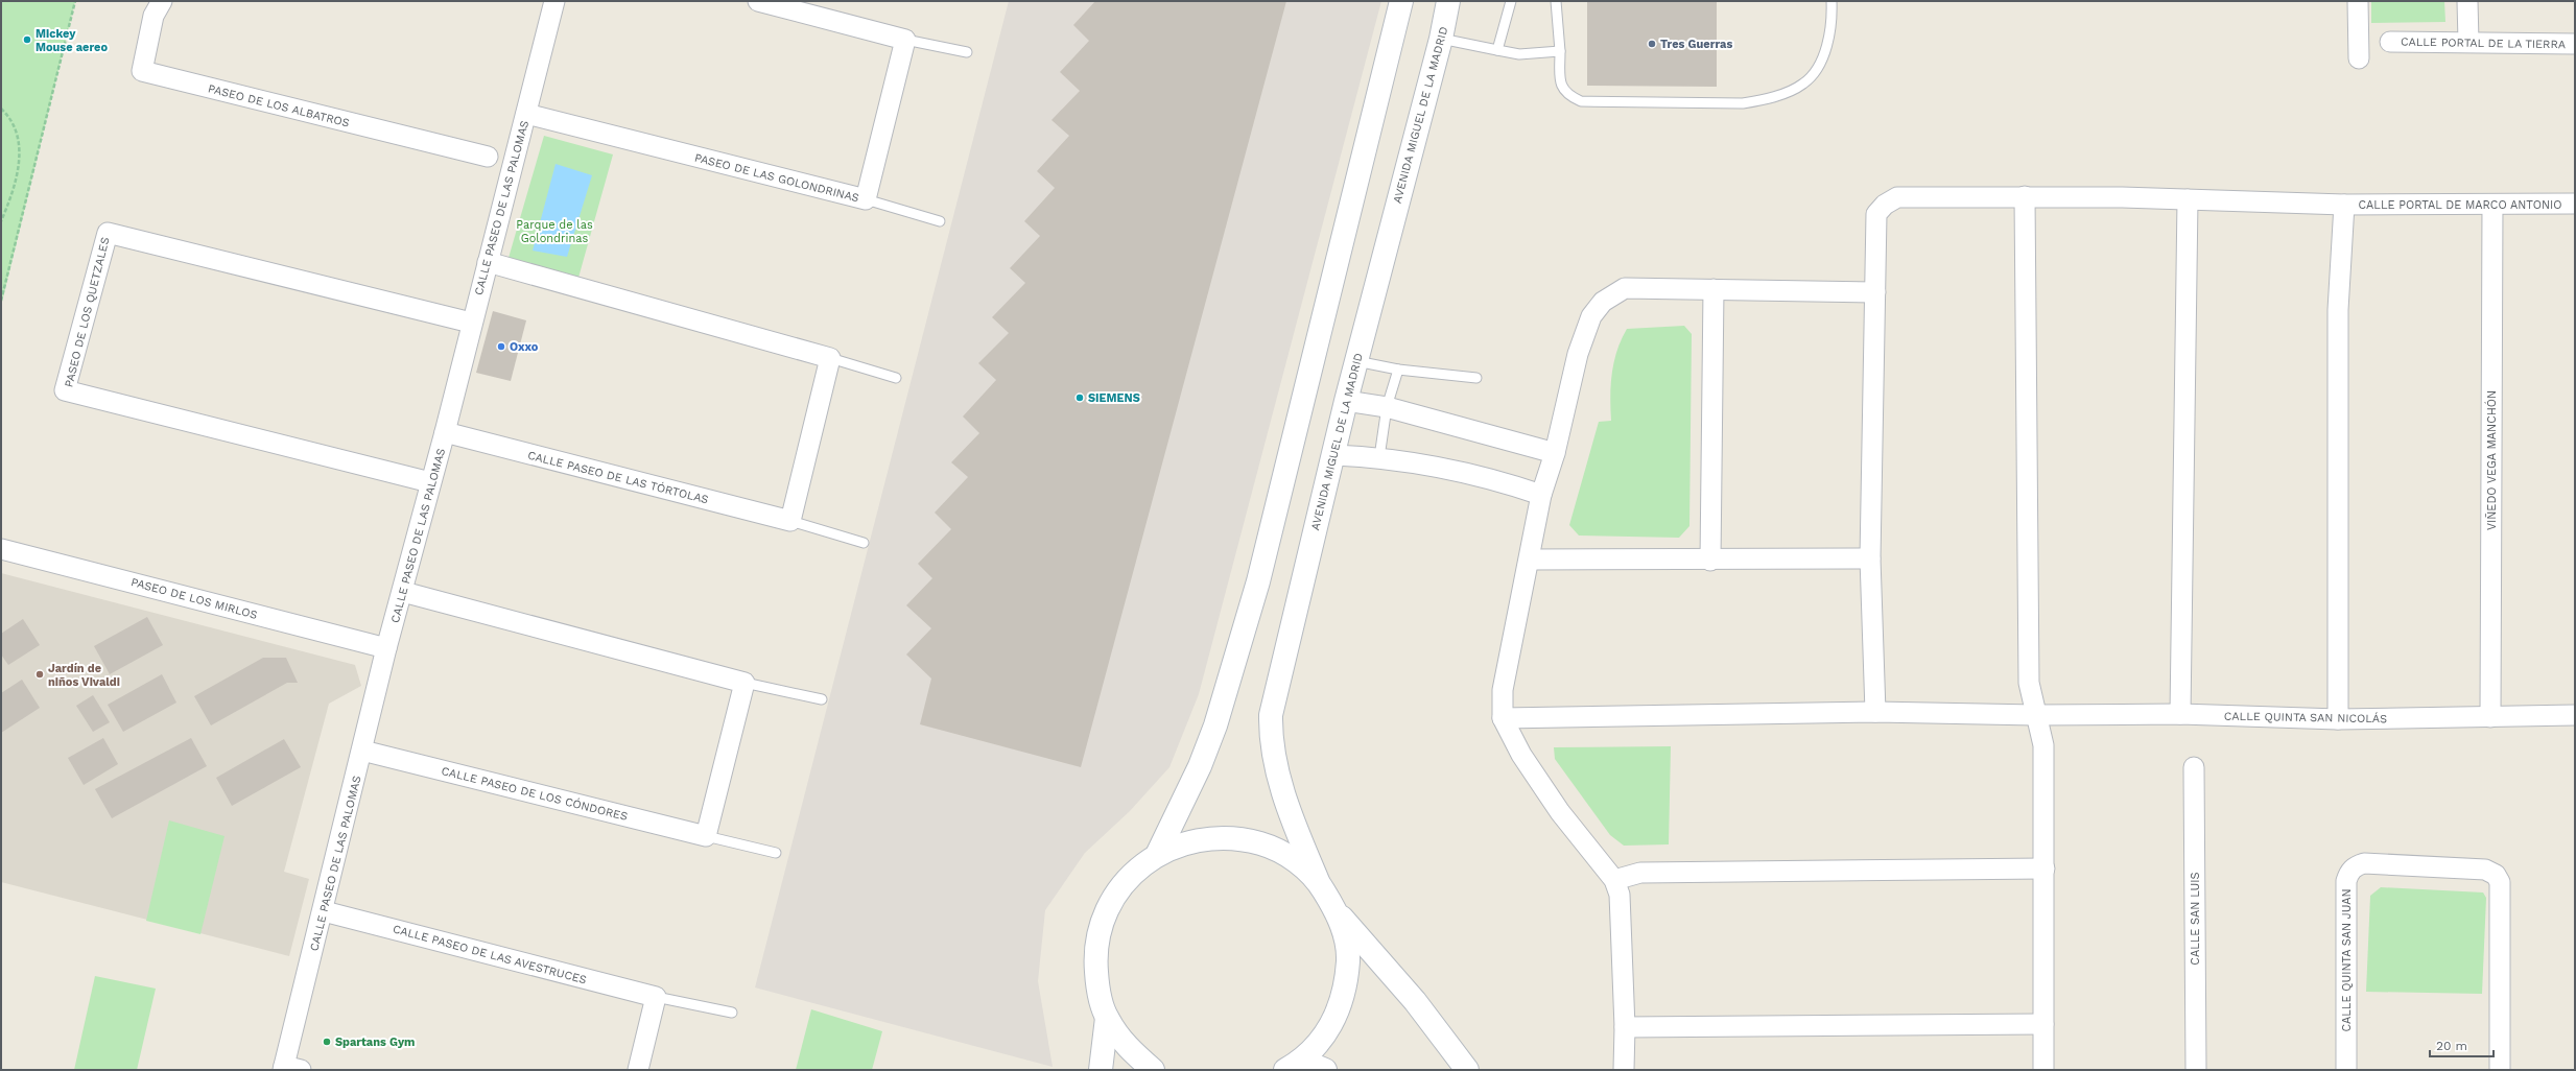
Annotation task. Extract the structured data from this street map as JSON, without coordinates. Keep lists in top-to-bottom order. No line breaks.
{"streets":{"main road":["AVENIDA MIGUEL DE LA MADRID"],"street":["CALLE PORTAL DE LA TIERRA","PASEO DE LOS ALBATROS","PASEO DE LAS GOLONDRINAS","CALLE PORTAL DE MARCO ANTONIO","CALLE PASEO DE LAS PALOMAS","PASEO DE LOS QUETZALES","VIÑEDO VEGA MANCHÓN","CALLE PASEO DE LAS TÓRTOLAS","PASEO DE LOS MIRLOS","CALLE QUINTA SAN NICOLÁS","CALLE PASEO DE LOS CÓNDORES","CALLE SAN LUIS","CALLE PASEO DE LAS AVESTRUCES","CALLE QUINTA SAN JUAN"]},"crossings":[["PASEO DE LAS GOLONDRINAS","CALLE PASEO DE LAS PALOMAS"],["CALLE PORTAL DE MARCO ANTONIO","VIÑEDO VEGA MANCHÓN"],["CALLE PORTAL DE MARCO ANTONIO","CALLE QUINTA SAN NICOLÁS"],["CALLE PASEO DE LAS PALOMAS","PASEO DE LOS QUETZALES"],["CALLE PASEO DE LAS PALOMAS","CALLE PASEO DE LAS TÓRTOLAS"],["CALLE PASEO DE LAS PALOMAS","PASEO DE LOS MIRLOS"],["CALLE PASEO DE LAS PALOMAS","CALLE PASEO DE LOS CÓNDORES"],["CALLE PASEO DE LAS PALOMAS","CALLE PASEO DE LAS AVESTRUCES"],["VIÑEDO VEGA MANCHÓN","CALLE QUINTA SAN NICOLÁS"]],"parks":["Parque de las Golondrinas"],"places":["Mickey Mouse aereo","Tres Guerras","Oxxo","SIEMENS","Jardín de niños Vivaldi","Spartans Gym"],"scale_bar":"20 m"}
